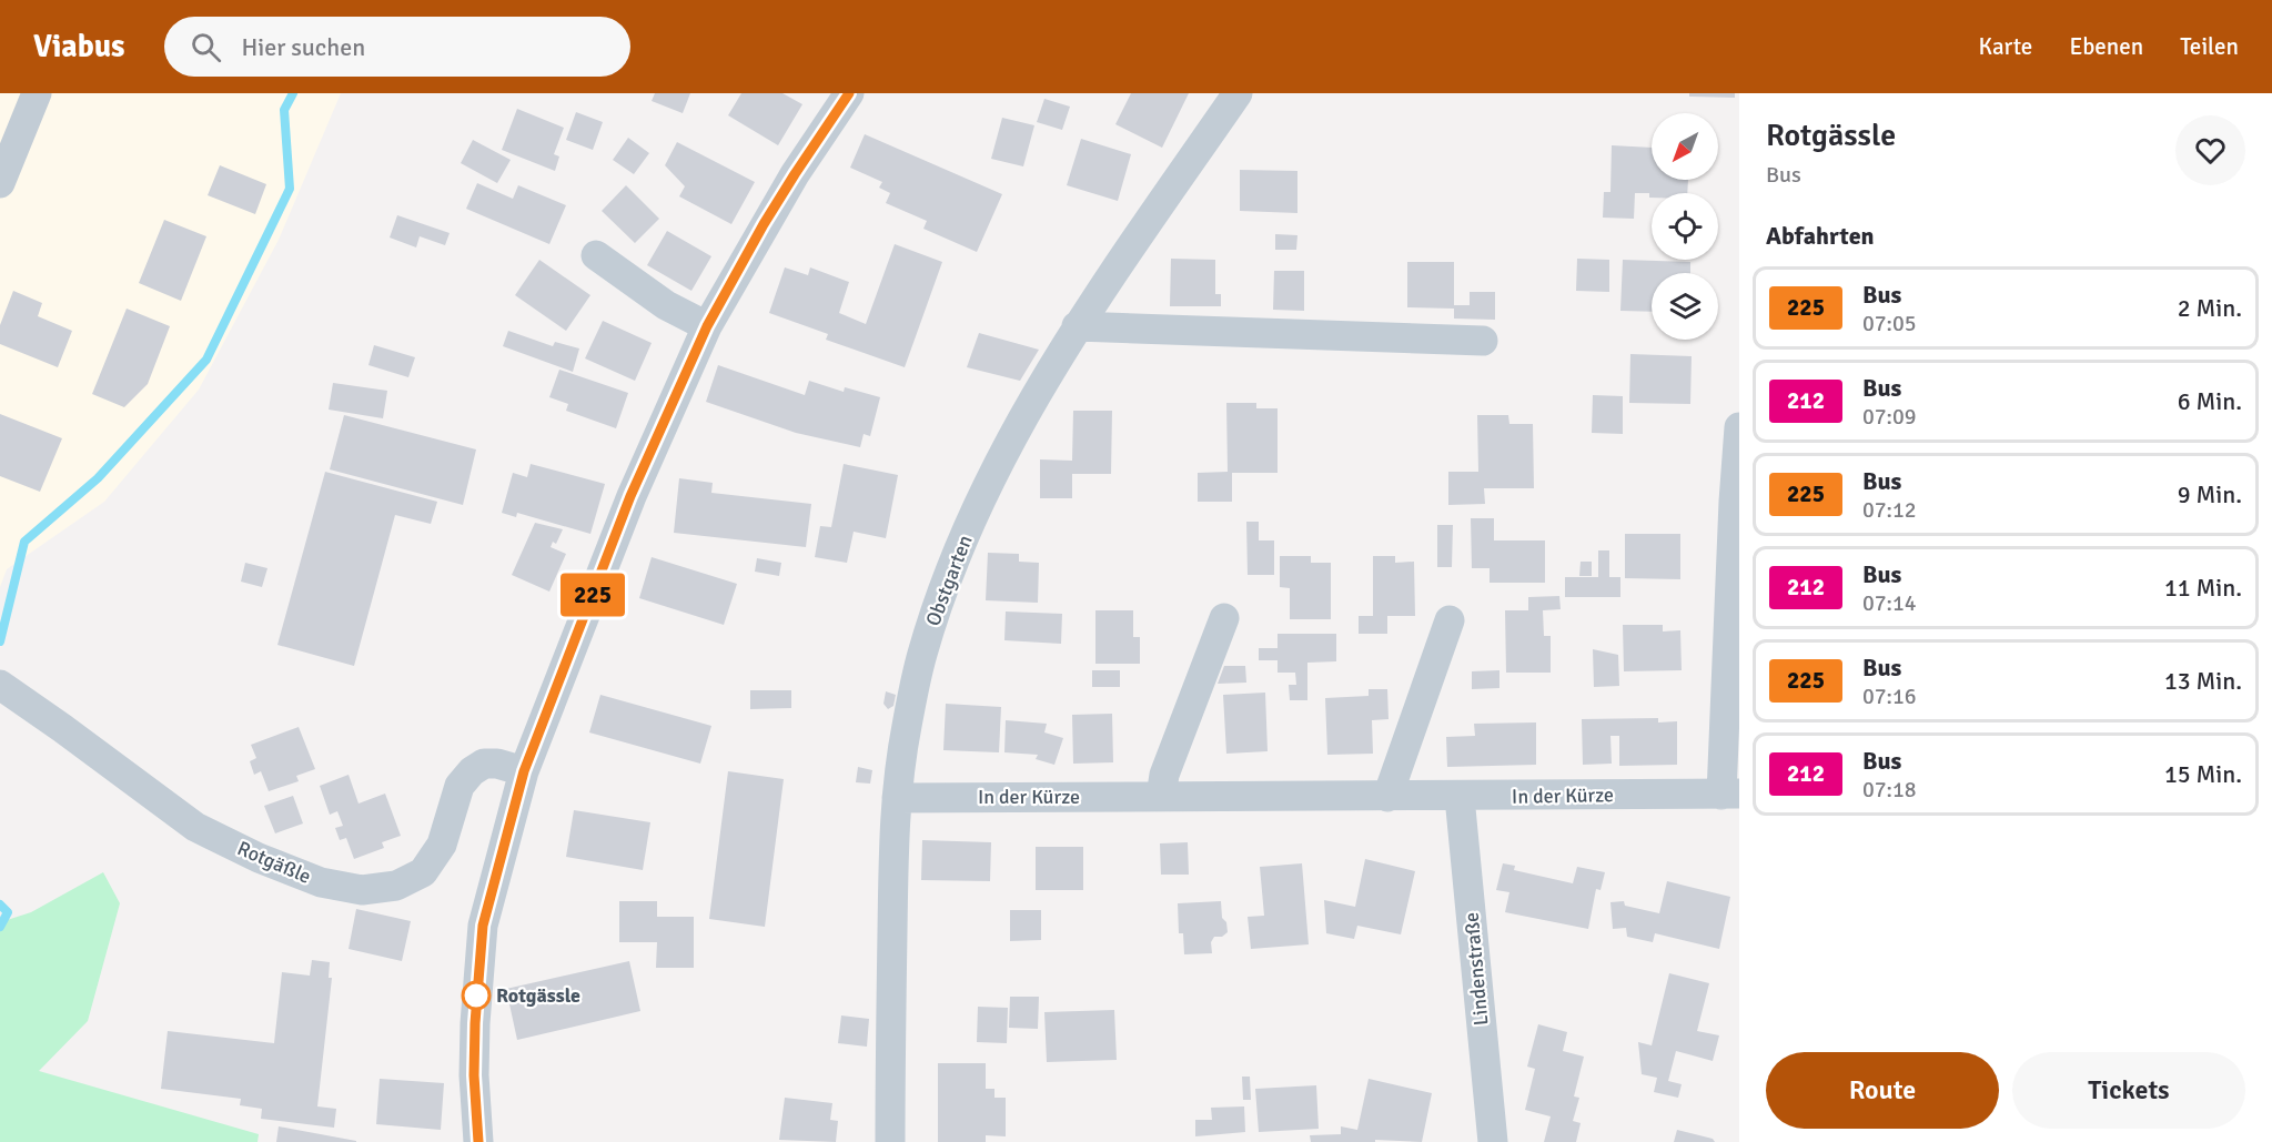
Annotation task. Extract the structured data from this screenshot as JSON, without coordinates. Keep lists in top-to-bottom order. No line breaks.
{"streets":{"street":["Obstgarten","In der Kürze","Rotgäßle","Lindenstraße"]},"crossings":[["Obstgarten","In der Kürze"],["In der Kürze","Lindenstraße"]],"places":["Rotgässle"],"lines":["bus line 225"],"north":"bottom left","page":{"header":"Viabus","search":"Hier suchen","nav":["Karte","Ebenen","Teilen"],"on_map":"225","heading":[["Rotgässle","Bus"],"Abfahrten"],"list":[{"mark":"225","name":"Bus","note":"07:05","value":"2 Min."},{"mark":"212","name":"Bus","note":"07:09","value":"6 Min."},{"mark":"225","name":"Bus","note":"07:12","value":"9 Min."},{"mark":"212","name":"Bus","note":"07:14","value":"11 Min."},{"mark":"225","name":"Bus","note":"07:16","value":"13 Min."},{"mark":"212","name":"Bus","note":"07:18","value":"15 Min."}],"buttons":["Route","Tickets"]}}
